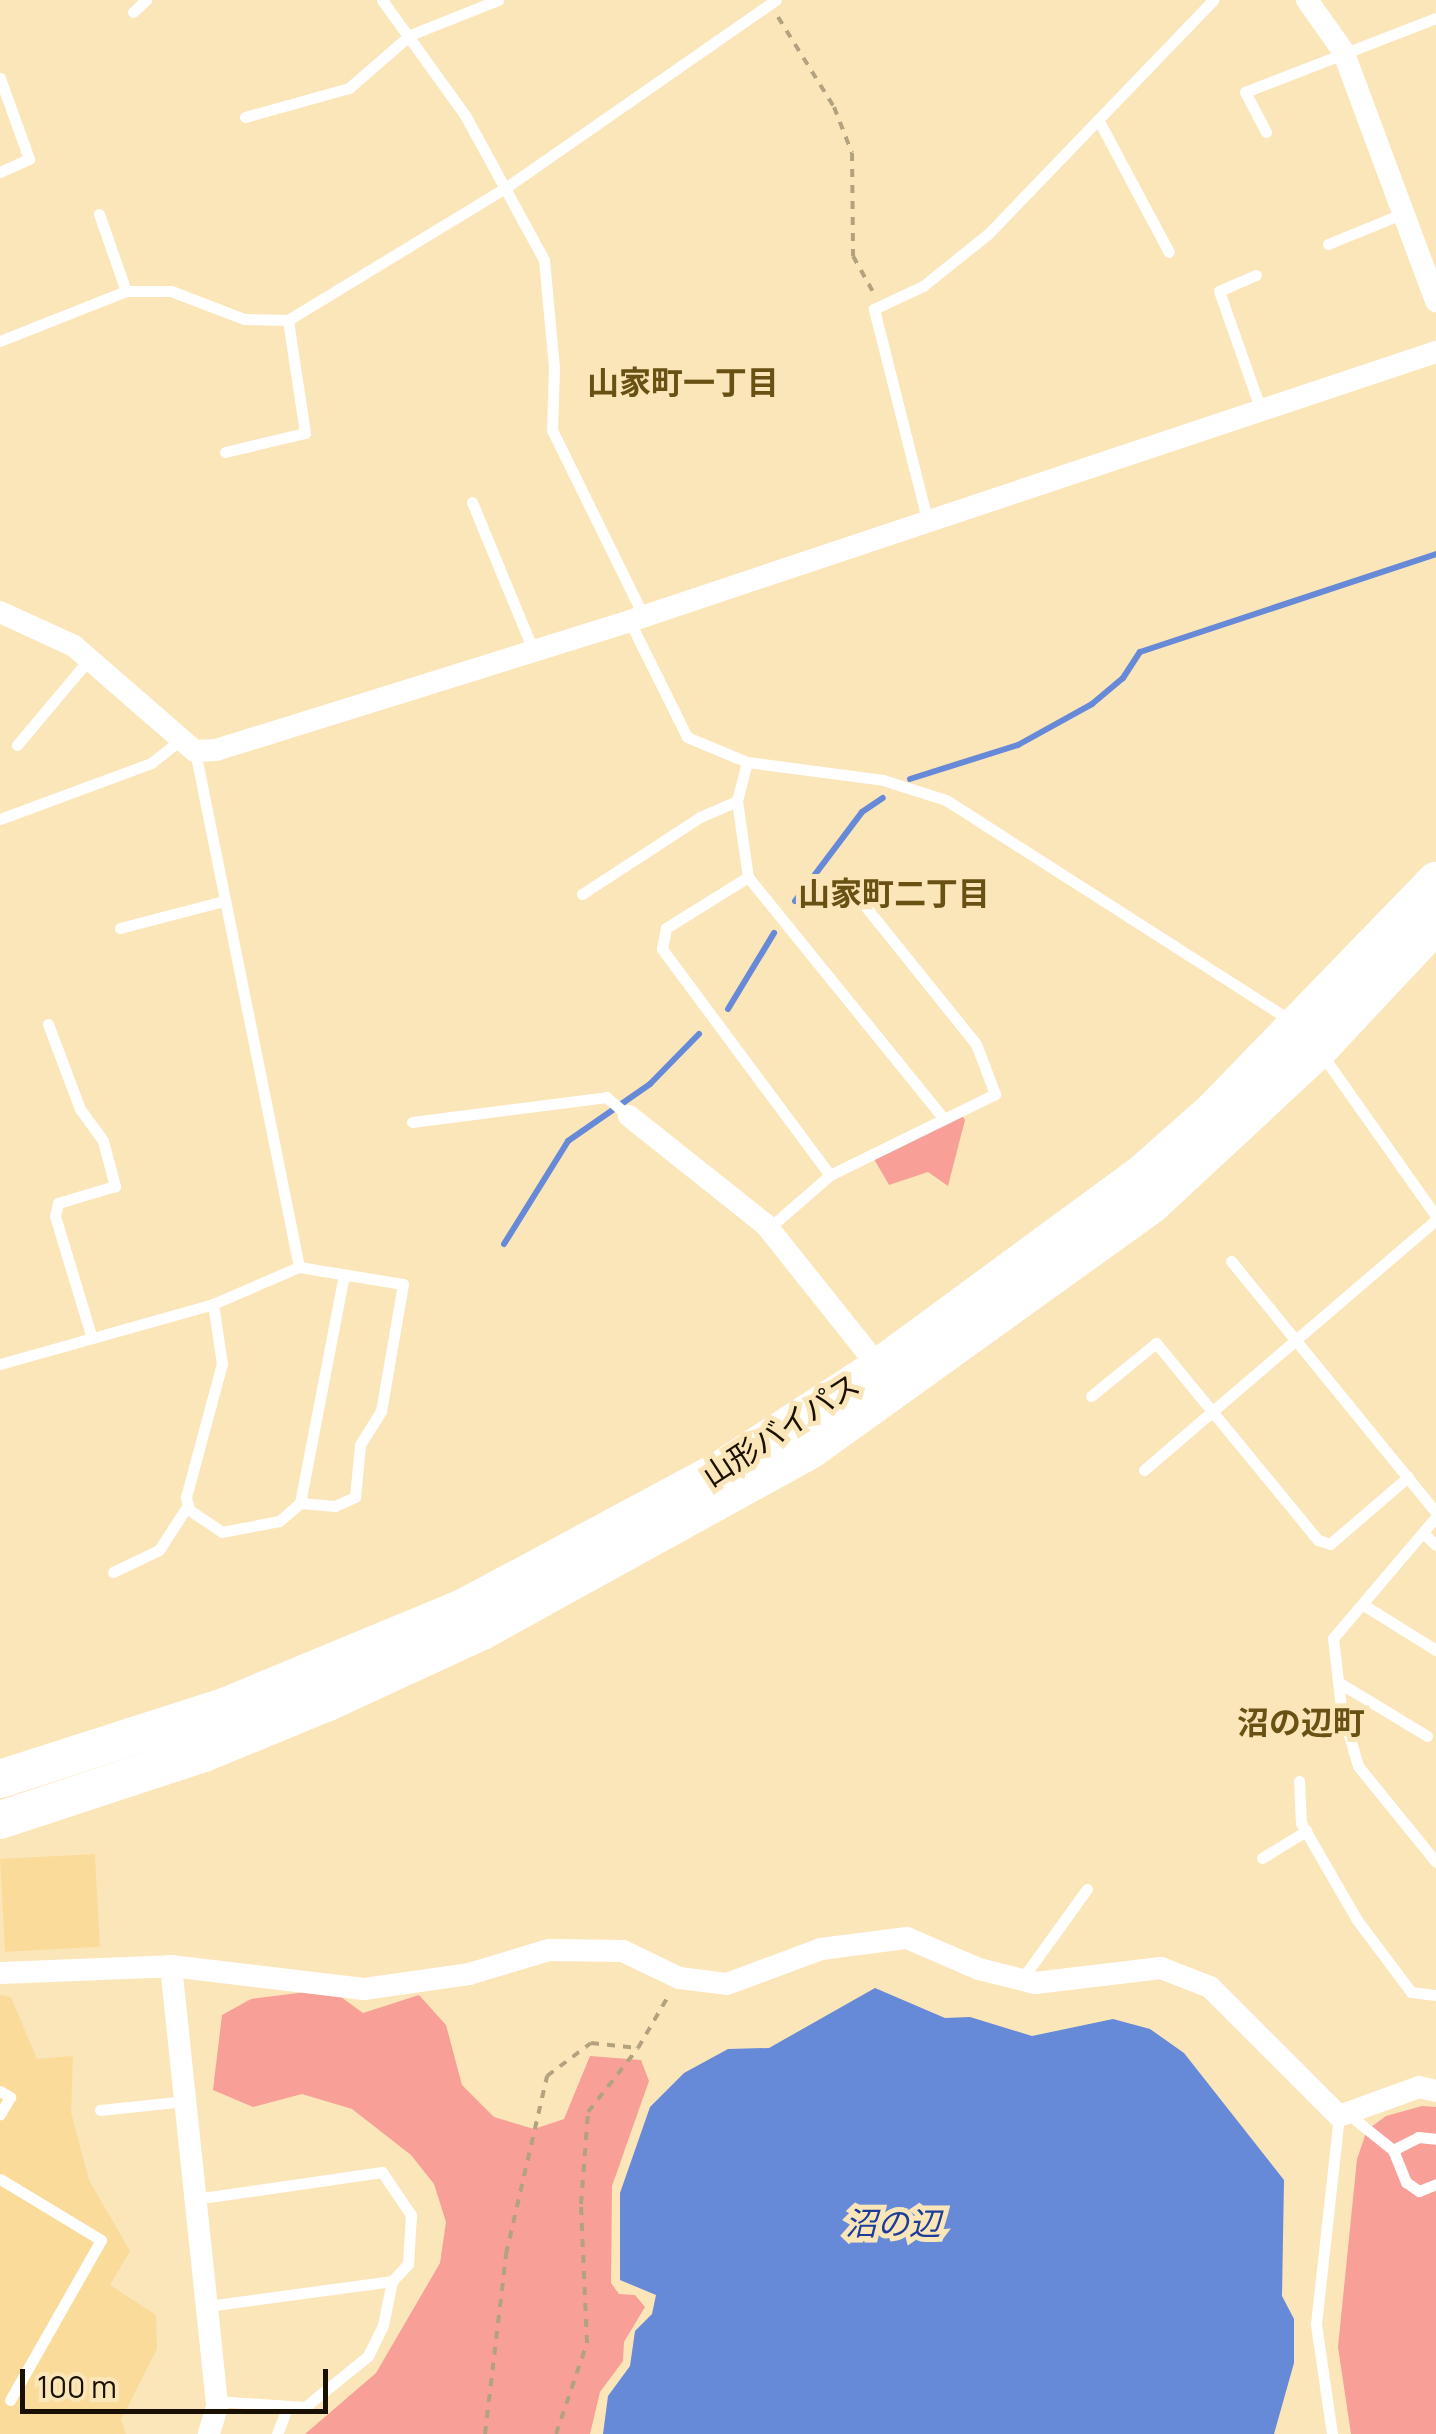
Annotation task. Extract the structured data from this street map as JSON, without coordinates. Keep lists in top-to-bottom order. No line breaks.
{"streets":{"highway":["山形バイパス"]},"districts":["山家町一丁目","山家町二丁目","沼の辺町"],"water":["沼の辺"],"scale_bar":"100 m"}
